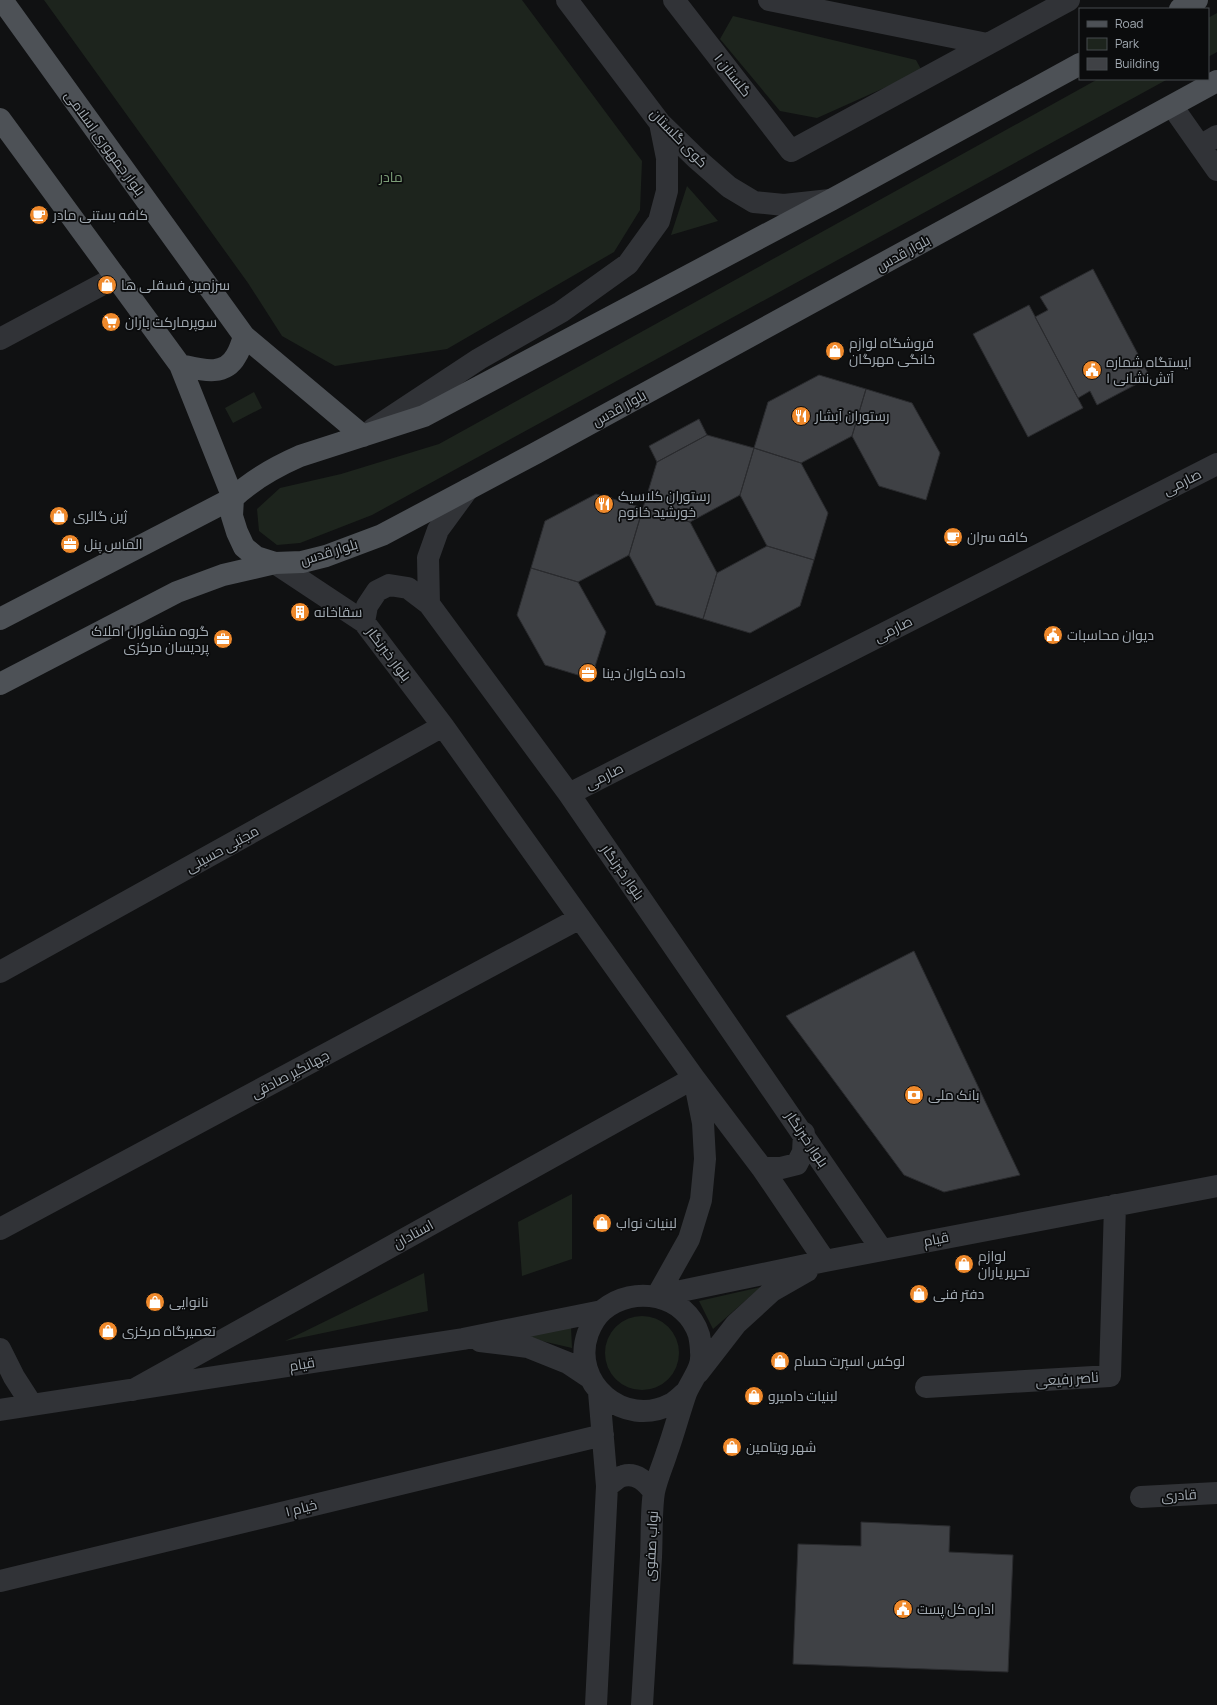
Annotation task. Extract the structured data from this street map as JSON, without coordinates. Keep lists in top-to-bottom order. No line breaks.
{"streets":{"main road":["بلوار جمهوری اسلامی","بلوار قدس"],"street":["گلستان ۱","کوی گلستان","صارمی","بلوار خبرنگار","مجتبی حسینی","جهانگیر صادقی","استادان","قیام","ناصر رفیعی","قادری","خیام ۱","نواب صفوی"]},"crossings":[["بلوار قدس","بلوار خبرنگار"],["صارمی","بلوار خبرنگار"],["بلوار خبرنگار","مجتبی حسینی"],["بلوار خبرنگار","جهانگیر صادقی"],["بلوار خبرنگار","استادان"],["بلوار خبرنگار","قیام"],["استادان","قیام"],["قیام","ناصر رفیعی"],["قیام","نواب صفوی"]],"parks":["مادر"],"places":{"cafe":["کافه بستنی مادر","کافه سران"],"shop":["سرزمین فسقلی ها","فروشگاه لوازم خانگی مهرگان","ژین گالری","لبنیات نواب","لوازم تحریر یاران","دفتر فنی","نانوایی","تعمیرگاه مرکزی","لوکس اسپرت حسام","لبنیات دامیرو","شهر ویتامین"],"supermarket":["سوپرمارکت باران"],"public building":["ایستگاه شماره ۱ آتش‌نشانی","دیوان محاسبات","اداره کل پست"],"restaurant":["رستوران آبشار","رستوران کلاسیک خورشید خانوم"],"office":["الماس پنل","گروه مشاوران املاک پردیسان مرکزی","داده کاوان دینا"],"building":["سقاخانه"],"bank":["بانک ملی"]},"legend":["Road","Park","Building"]}
